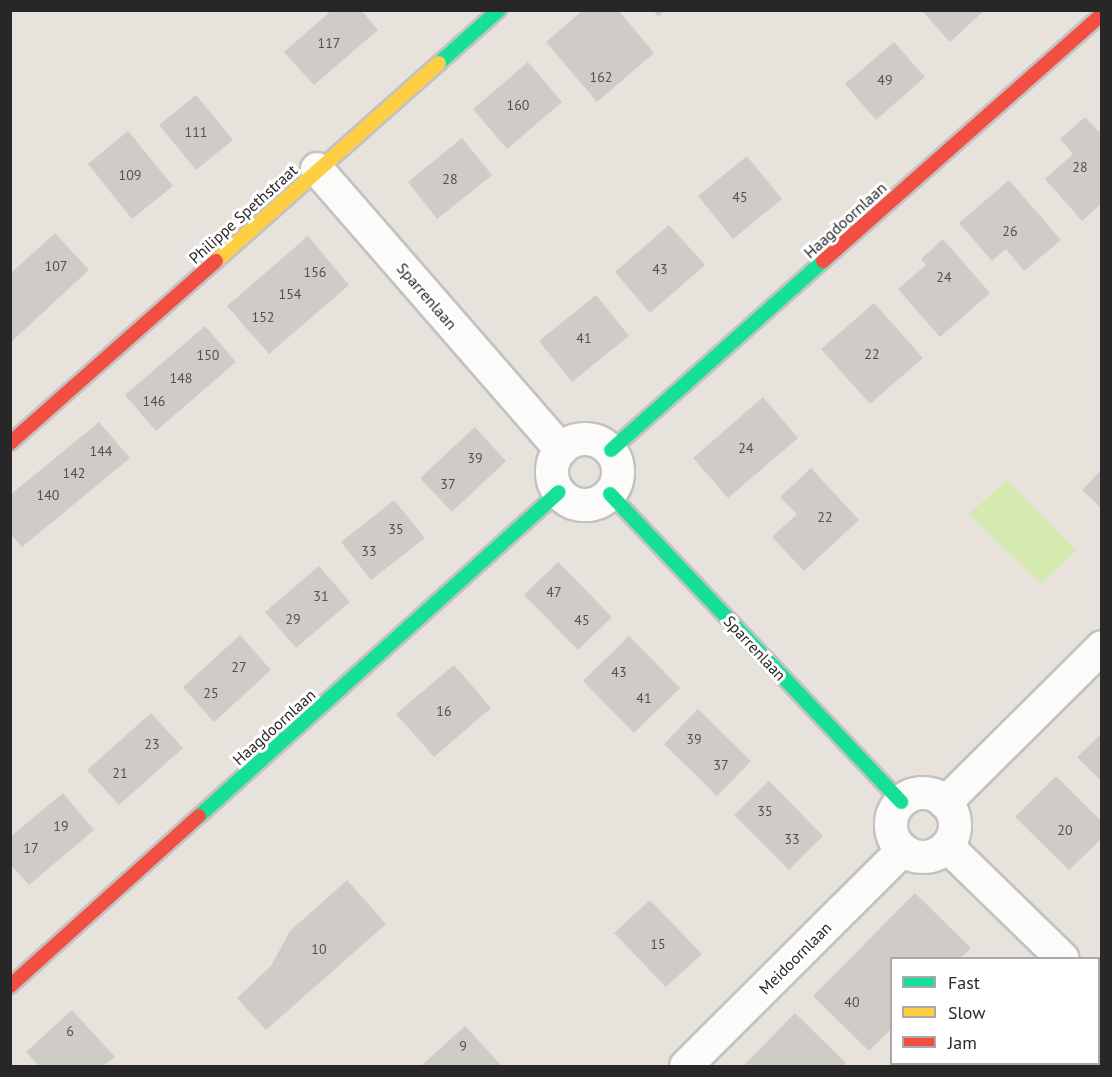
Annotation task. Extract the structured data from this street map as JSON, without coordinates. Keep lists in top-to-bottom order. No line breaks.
{"streets":{"street":["Philippe Spethstraat","Haagdoornlaan","Sparrenlaan","Meidoornlaan"]},"crossings":[["Philippe Spethstraat","Sparrenlaan"],["Haagdoornlaan","Sparrenlaan"],["Sparrenlaan","Meidoornlaan"]],"house_numbers":["117","162","49","160","111","28","109","28","45","26","107","43","156","24","154","152","41","22","150","148","146","24","144","39","142","37","140","22","35","33","47","31","29","45","27","43","25","41","16","39","23","37","21","35","19","20","33","17","15","10","40","6","9"],"legend":["Fast","Slow","Jam"]}
